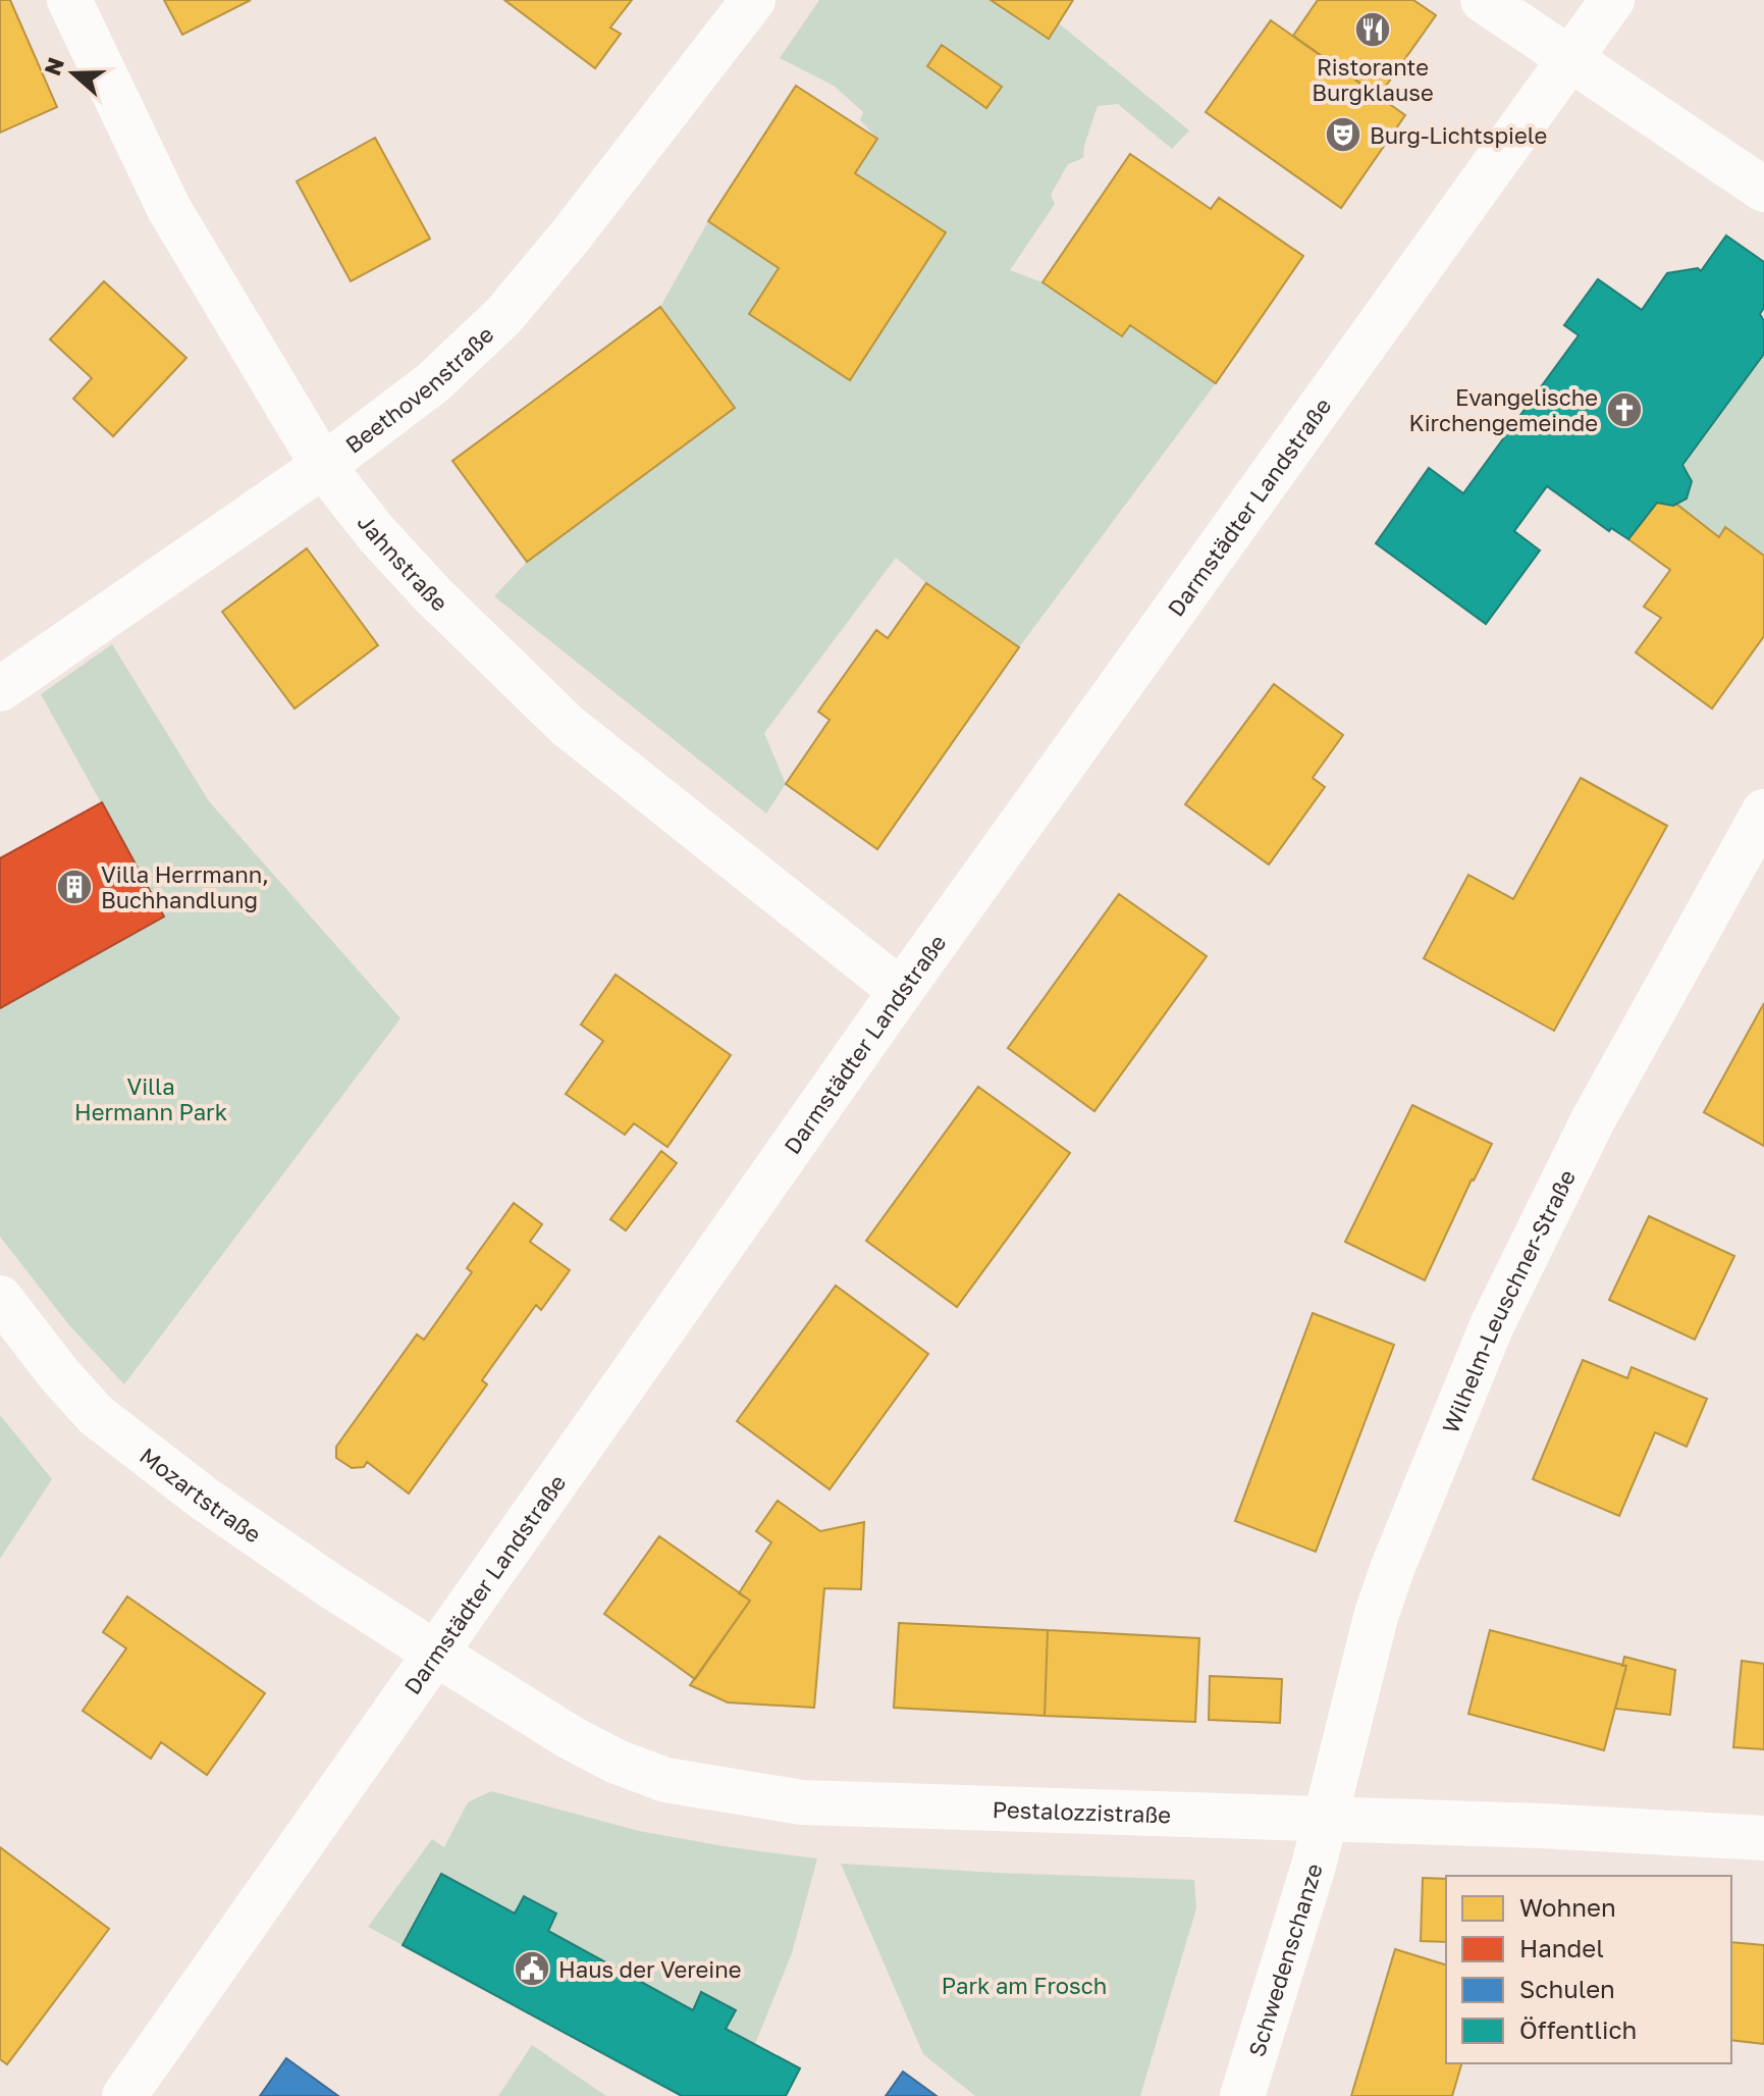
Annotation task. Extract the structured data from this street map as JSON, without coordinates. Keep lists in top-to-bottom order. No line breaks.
{"streets":{"street":["Beethovenstraße","Darmstädter Landstraße","Jahnstraße","Wilhelm-Leuschner-Straße","Mozartstraße","Pestalozzistraße","Schwedenschanze"]},"crossings":[["Beethovenstraße","Jahnstraße"],["Darmstädter Landstraße","Jahnstraße"],["Darmstädter Landstraße","Mozartstraße"],["Darmstädter Landstraße","Pestalozzistraße"],["Wilhelm-Leuschner-Straße","Pestalozzistraße"],["Wilhelm-Leuschner-Straße","Schwedenschanze"],["Mozartstraße","Pestalozzistraße"],["Pestalozzistraße","Schwedenschanze"]],"parks":["Villa Hermann Park","Park am Frosch"],"places":{"restaurant":["Ristorante Burgklause"],"theatre":["Burg-Lichtspiele"],"church":["Evangelische Kirchengemeinde"],"building":["Villa Herrmann, Buchhandlung"],"public building":["Haus der Vereine"]},"legend":["Wohnen","Handel","Schulen","Öffentlich"],"north":"left"}
